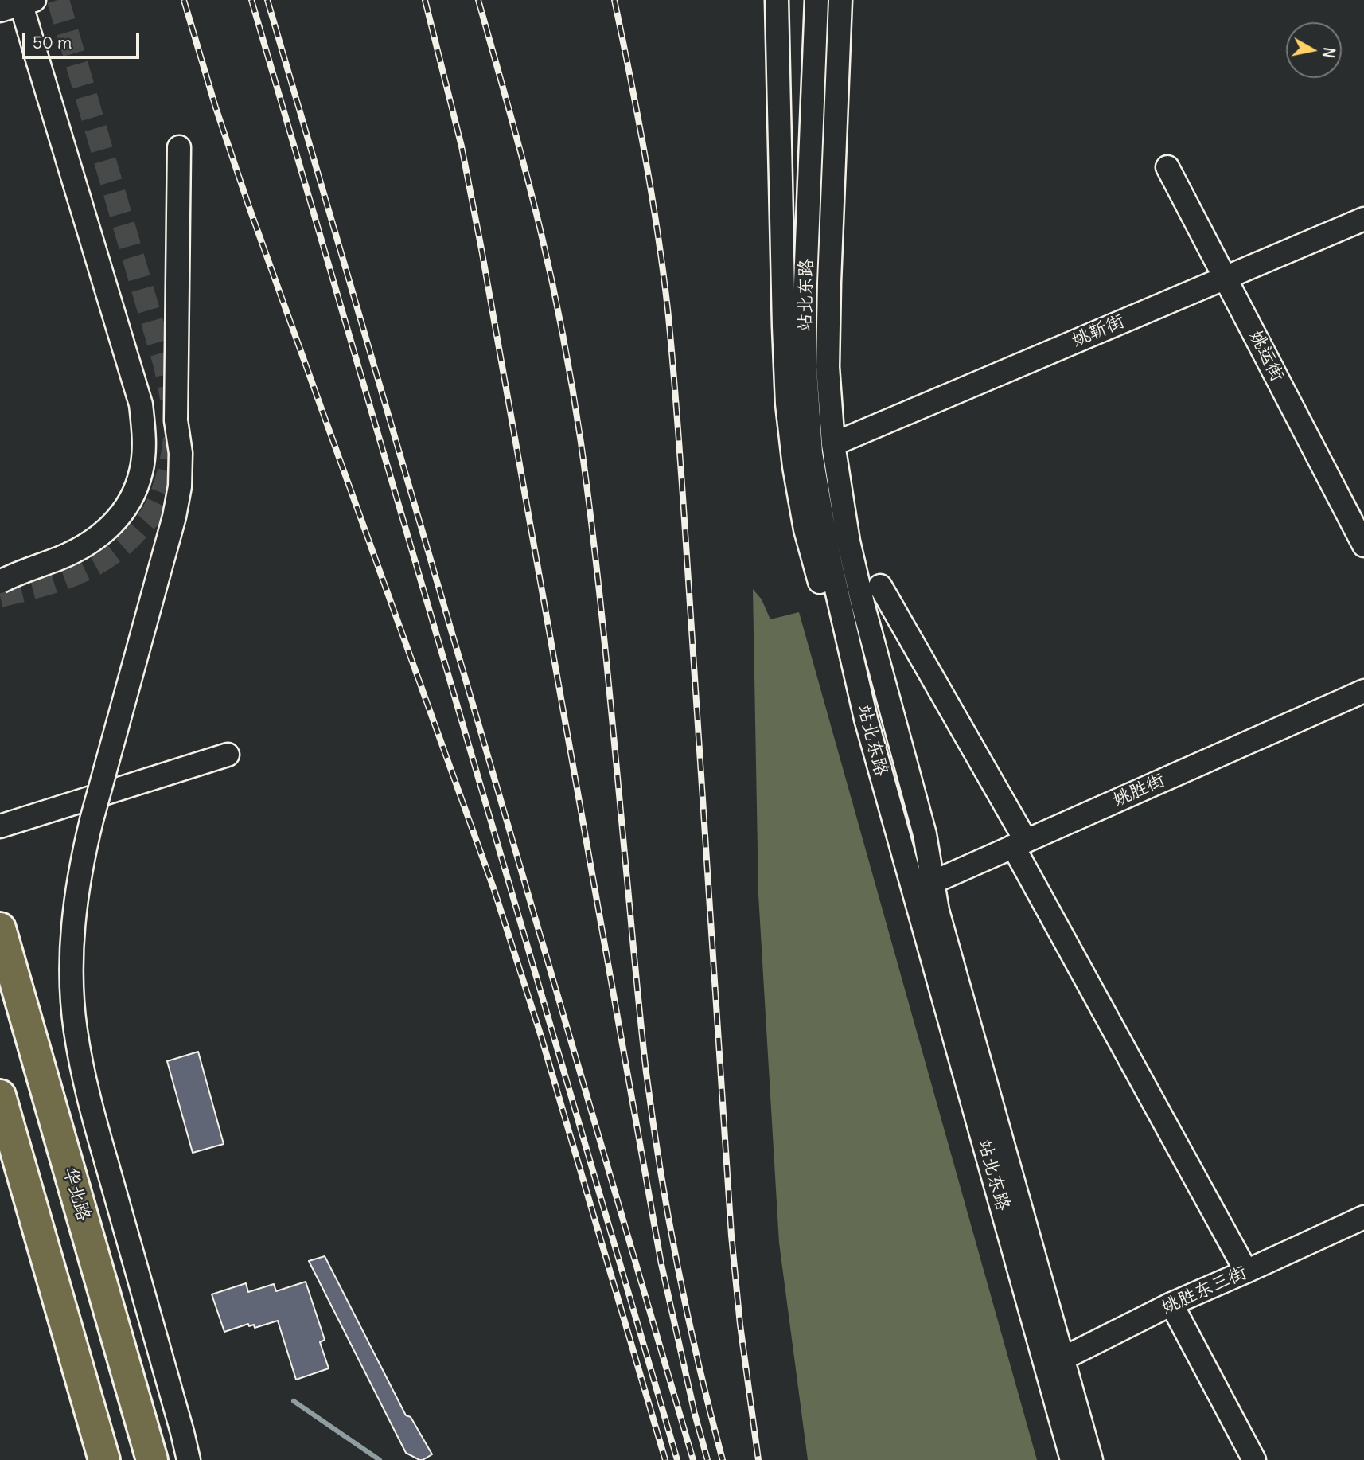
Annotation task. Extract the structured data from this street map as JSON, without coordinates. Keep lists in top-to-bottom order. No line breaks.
{"streets":{"highway":["华北路"],"street":["站北东路","姚靳街","姚运街","姚胜街","姚胜东三街"]},"crossings":[["站北东路","姚靳街"],["站北东路","姚胜街"],["站北东路","姚胜东三街"],["姚靳街","姚运街"]],"scale_bar":"50 m","north":"right"}
